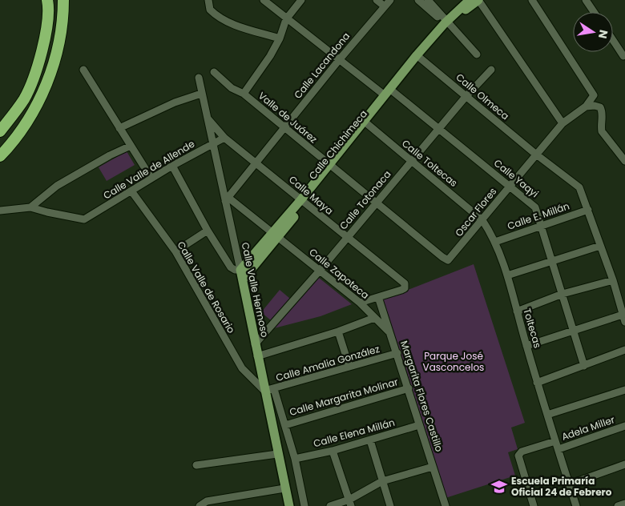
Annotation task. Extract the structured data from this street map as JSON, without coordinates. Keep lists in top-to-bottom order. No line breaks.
{"streets":{"main road":["Calle Chichimeca","Calle Valle Hermoso"],"street":["Calle Lacandona","Calle Olmeca","Valle de Juárez","Calle Toltecas","Calle Valle de Allende","Calle Yaqyi","Calle Maya","Calle Totonaca","Oscar Flores","Calle E. Millán","Calle Zapoteca","Calle Valle de Rosario","Toltecas","Calle Amalia González","Margarita Flores Castillo","Calle Margarita Molinar","Adela Miller","Calle Elena Millán"]},"crossings":[["Calle Lacandona","Valle de Juárez"],["Calle Lacandona","Calle Yaqyi"],["Calle Lacandona","Calle Maya"],["Calle Lacandona","Calle Zapoteca"],["Calle Lacandona","Calle Valle Hermoso"],["Calle Olmeca","Calle Chichimeca"],["Calle Olmeca","Calle Totonaca"],["Calle Olmeca","Oscar Flores"],["Calle Olmeca","Calle E. Millán"],["Valle de Juárez","Calle Chichimeca"],["Valle de Juárez","Calle Totonaca"],["Valle de Juárez","Oscar Flores"],["Calle Chichimeca","Calle Toltecas"],["Calle Chichimeca","Calle Yaqyi"],["Calle Chichimeca","Calle Maya"],["Calle Chichimeca","Calle Zapoteca"],["Calle Chichimeca","Calle Valle Hermoso"],["Calle Toltecas","Calle Totonaca"],["Calle Toltecas","Oscar Flores"],["Calle Toltecas","Toltecas"],["Calle Valle de Allende","Calle Maya"],["Calle Valle de Allende","Calle Valle de Rosario"],["Calle Valle de Allende","Calle Valle Hermoso"],["Calle Yaqyi","Calle Totonaca"],["Calle Yaqyi","Oscar Flores"],["Calle Yaqyi","Calle E. Millán"],["Calle Maya","Calle Totonaca"],["Calle Maya","Calle Valle Hermoso"],["Calle Maya","Margarita Flores Castillo"],["Calle Totonaca","Calle Zapoteca"],["Calle Totonaca","Calle Valle Hermoso"],["Oscar Flores","Toltecas"],["Calle E. Millán","Toltecas"],["Calle Zapoteca","Calle Valle Hermoso"],["Calle Zapoteca","Margarita Flores Castillo"],["Calle Valle de Rosario","Calle Valle Hermoso"],["Calle Valle de Rosario","Calle Amalia González"],["Calle Valle Hermoso","Calle Amalia González"],["Toltecas","Adela Miller"],["Calle Amalia González","Margarita Flores Castillo"],["Margarita Flores Castillo","Calle Margarita Molinar"],["Margarita Flores Castillo","Calle Elena Millán"]],"parks":["Parque José Vasconcelos"],"places":{"school or university":["Escuela Primaría Oficial 24 de Febrero"]},"north":"right"}
